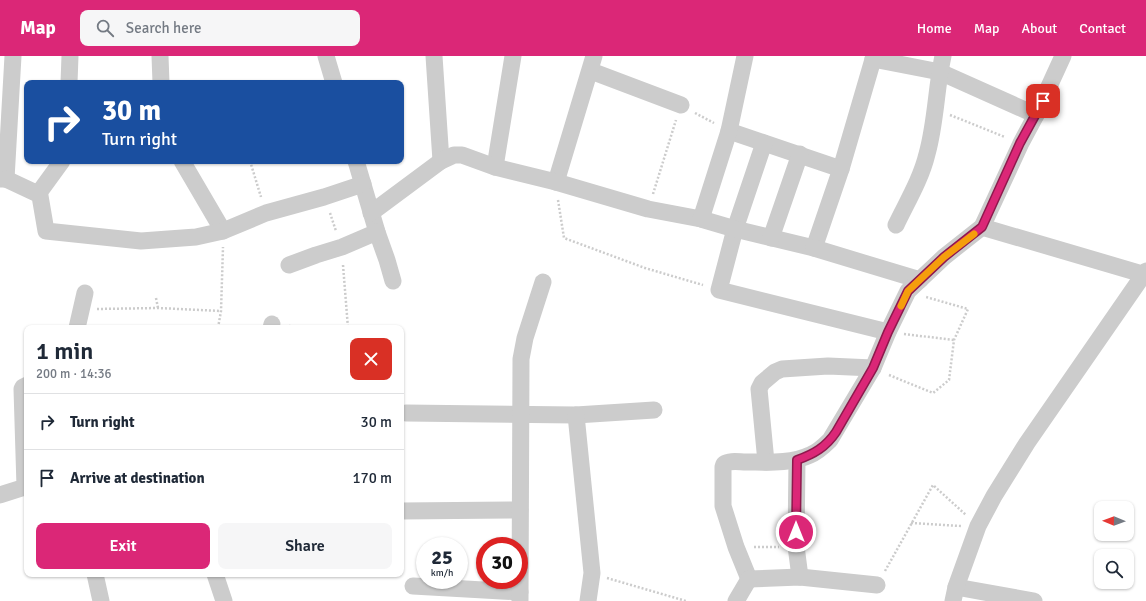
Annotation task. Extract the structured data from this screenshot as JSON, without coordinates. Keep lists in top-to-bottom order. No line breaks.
{"north":"left","page":{"header":"Map","search":"Search here","nav":["Home","Map","About","Contact"],"turn":["30 m","Turn right"],"heading":["1 min","200 m · 14:36"],"list":[{"name":"Turn right","value":"30 m"},{"name":"Arrive at destination","value":"170 m"}],"buttons":["Exit","Share"],"speed":"25 km/h","limit":"30"}}
